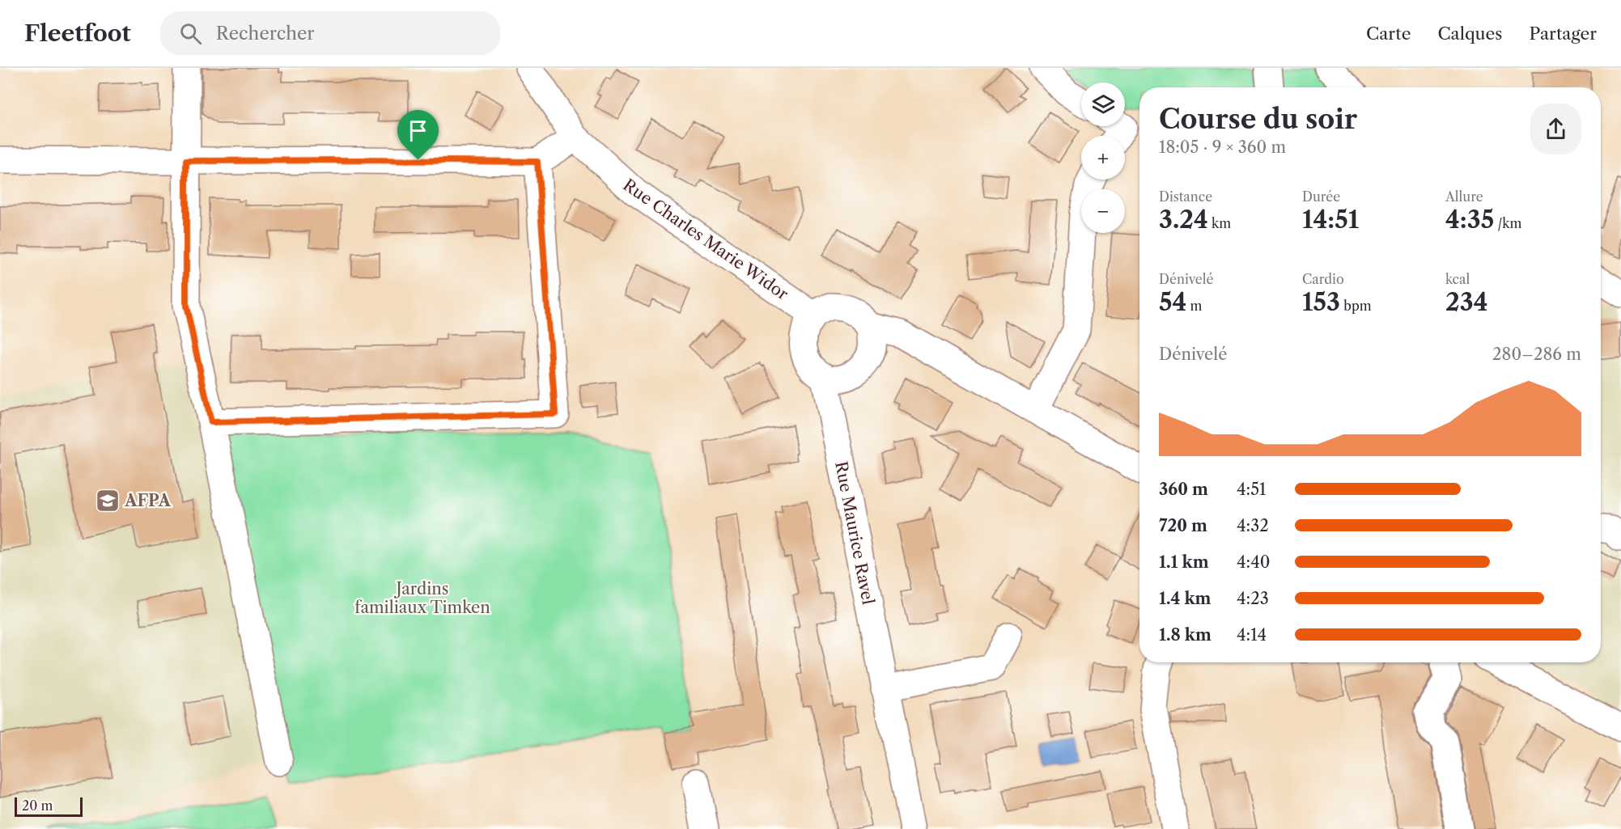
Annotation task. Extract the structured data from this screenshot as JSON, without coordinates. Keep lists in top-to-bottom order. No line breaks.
{"streets":{"street":["Rue Charles Marie Widor","Rue Maurice Ravel"]},"crossings":[["Rue Charles Marie Widor","Rue Maurice Ravel"]],"parks":["Jardins familiaux Timken"],"places":{"school or university":["AFPA"]},"scale_bar":"20 m","page":{"header":"Fleetfoot","search":"Rechercher","nav":["Carte","Calques","Partager"],"map_buttons":["+","−"],"heading":["Course du soir","18:05 · 9 × 360 m"],"stats":[["Distance","3.24 km"],["Durée","14:51"],["Allure","4:35 /km"],["Dénivelé","54 m"],["Cardio","153 bpm"],["kcal","234"]],"chart":["Dénivelé","280–286 m"],"list":[{"name":"360 m","note":"4:51"},{"name":"720 m","note":"4:32"},{"name":"1.1 km","note":"4:40"},{"name":"1.4 km","note":"4:23"},{"name":"1.8 km","note":"4:14"}],"scale":"20 m"}}
